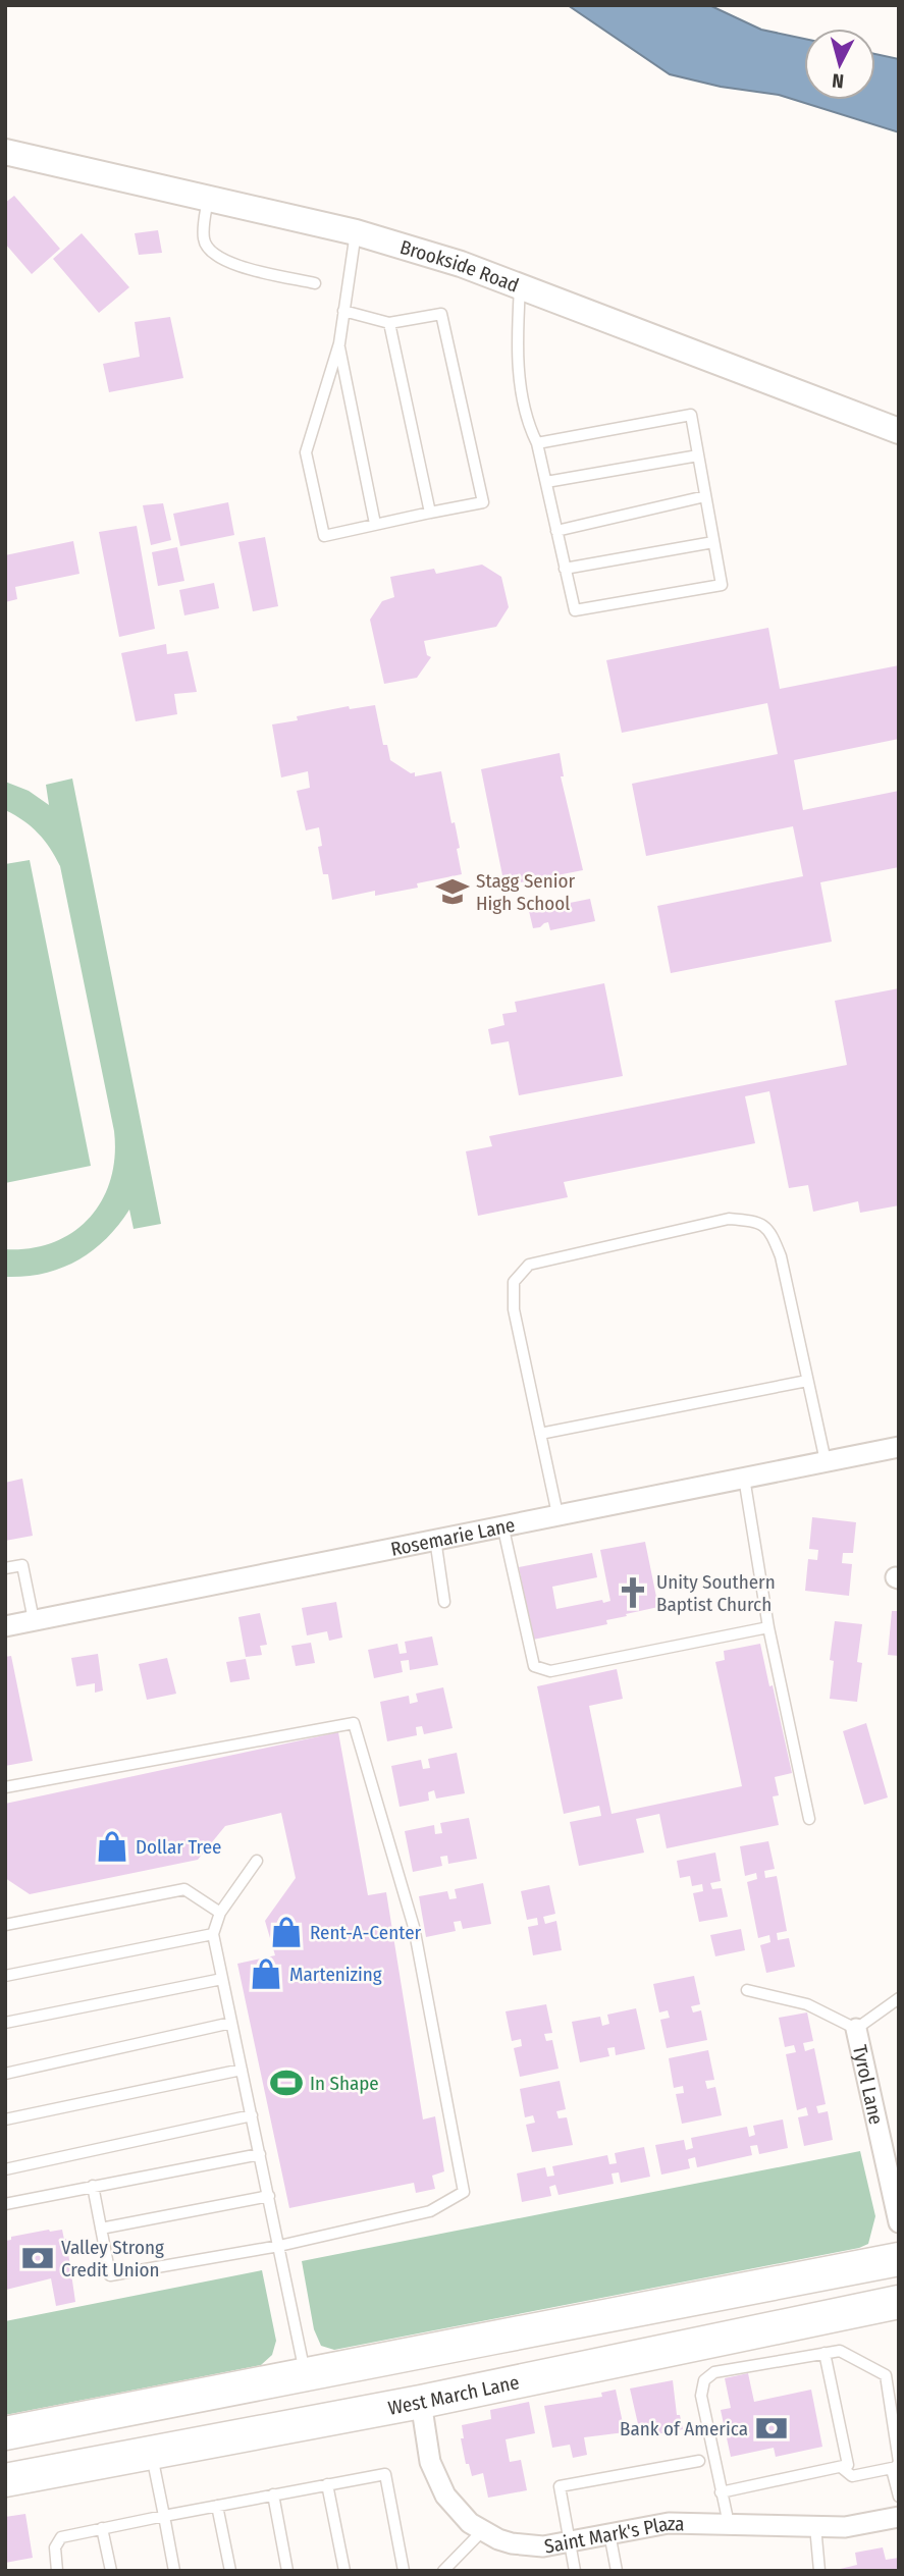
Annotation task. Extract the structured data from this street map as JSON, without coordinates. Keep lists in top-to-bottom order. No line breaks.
{"streets":{"main road":["West March Lane"],"street":["Brookside Road","Rosemarie Lane","Tyrol Lane","Saint Mark's Plaza"]},"crossings":[["West March Lane","Saint Mark's Plaza"]],"places":{"school or university":["Stagg Senior High School"],"church":["Unity Southern Baptist Church"],"shop":["Dollar Tree","Rent-A-Center","Martenizing"],"sports":["In Shape"],"bank":["Valley Strong Credit Union","Bank of America"]},"north":"bottom"}
